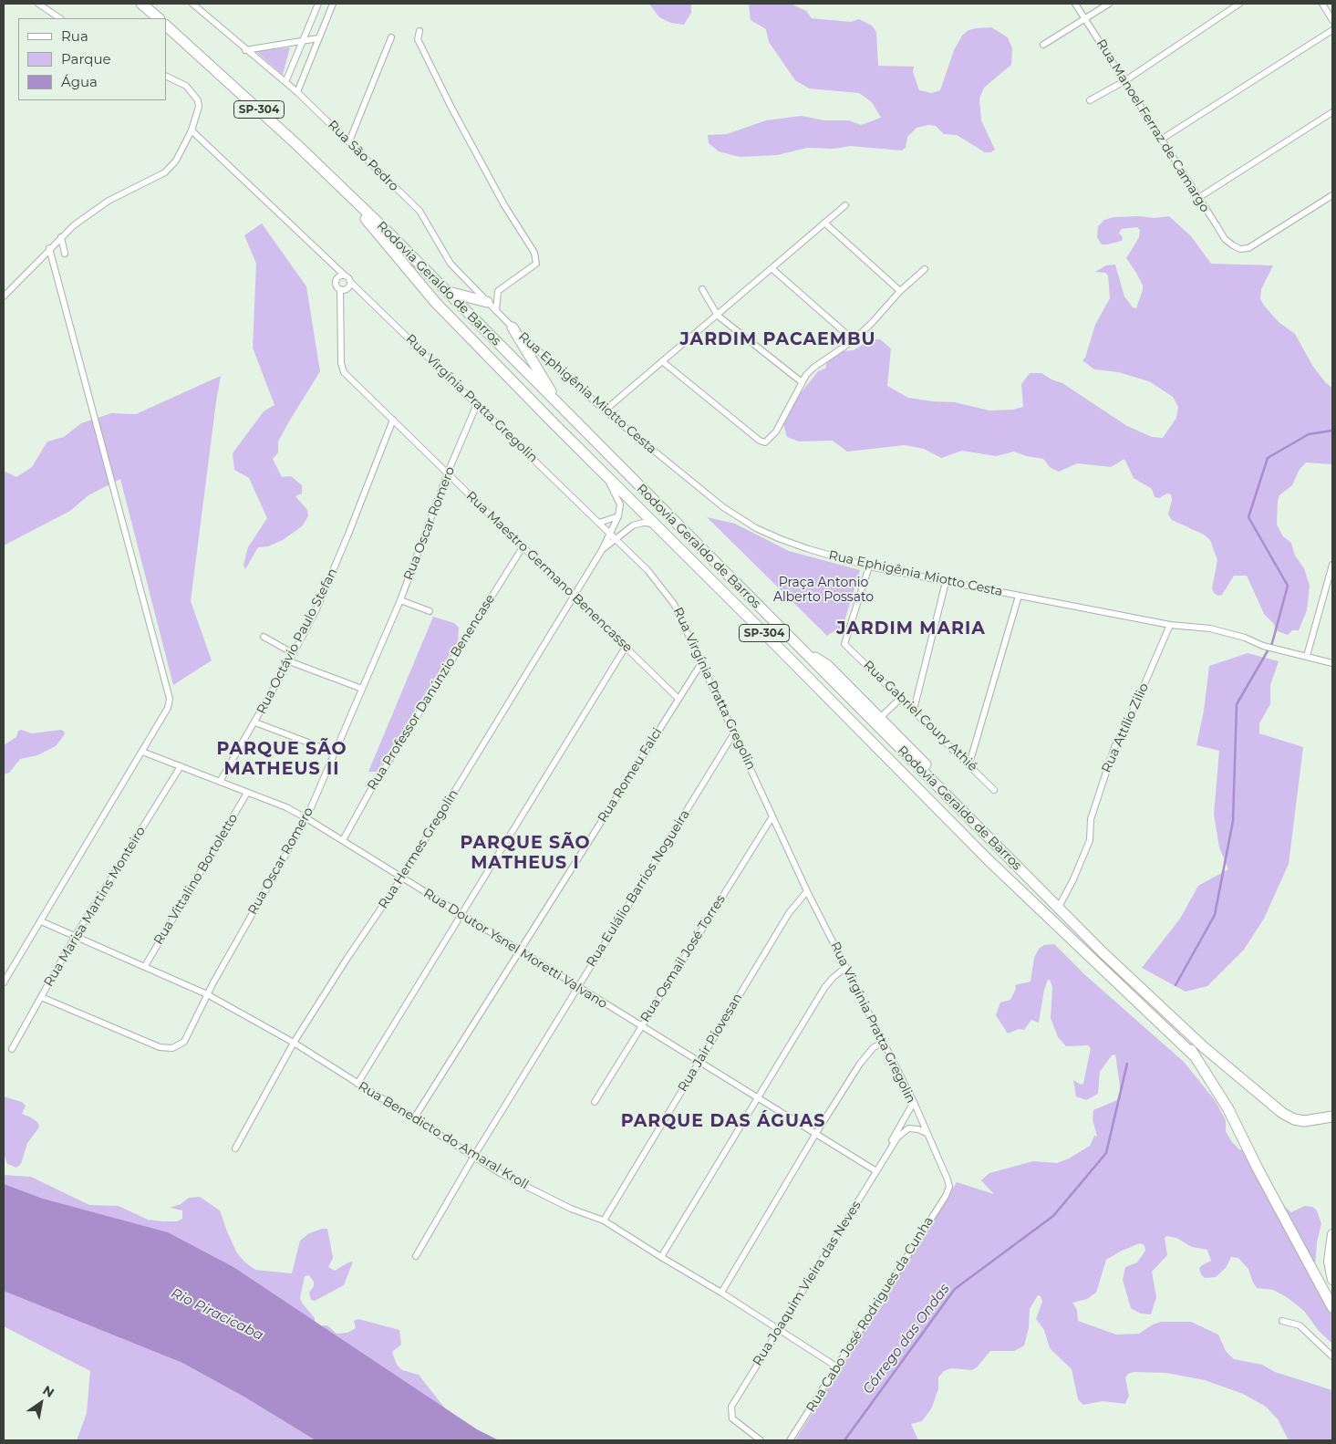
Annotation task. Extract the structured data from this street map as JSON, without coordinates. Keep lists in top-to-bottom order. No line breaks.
{"streets":{"highway":["SP-304","Rodovia Geraldo de Barros"],"street":["Rua Manoel Ferraz de Camargo","Rua São Pedro","Rua Ephigênia Miotto Cesta","Rua Virgínia Pratta Gregolin","Rua Oscar Romero","Rua Maestro Germano Benencasse","Rua Octávio Paulo Stefan","Rua Professor Danúnzio Benencase","Rua Gabriel Coury Athié","Rua Attílio Zilio","Rua Romeu Falci","Rua Hermes Gregolin","Rua Vittalino Bortoletto","Rua Eulálio Barrios Nogueira","Rua Marisa Martins Monteiro","Rua Doutor Ysnel Moretti Valvano","Rua Osmail José Torres","Rua Jair Piovesan","Rua Benedicto do Amaral Kroll","Rua Joaquim Vieira das Neves","Rua Cabo José Rodrigues da Cunha"]},"crossings":[["Rua São Pedro","Rua Ephigênia Miotto Cesta"],["Rodovia Geraldo de Barros","Rua Attílio Zilio"],["Rodovia Geraldo de Barros","Rua Hermes Gregolin"],["Rua Ephigênia Miotto Cesta","Rua Gabriel Coury Athié"],["Rua Ephigênia Miotto Cesta","Rua Attílio Zilio"],["Rua Virgínia Pratta Gregolin","Rua Oscar Romero"],["Rua Virgínia Pratta Gregolin","Rua Maestro Germano Benencasse"],["Rua Virgínia Pratta Gregolin","Rua Romeu Falci"],["Rua Virgínia Pratta Gregolin","Rua Hermes Gregolin"],["Rua Virgínia Pratta Gregolin","Rua Eulálio Barrios Nogueira"],["Rua Virgínia Pratta Gregolin","Rua Osmail José Torres"],["Rua Virgínia Pratta Gregolin","Rua Jair Piovesan"],["Rua Virgínia Pratta Gregolin","Rua Joaquim Vieira das Neves"],["Rua Virgínia Pratta Gregolin","Rua Cabo José Rodrigues da Cunha"],["Rua Oscar Romero","Rua Maestro Germano Benencasse"],["Rua Oscar Romero","Rua Marisa Martins Monteiro"],["Rua Oscar Romero","Rua Doutor Ysnel Moretti Valvano"],["Rua Oscar Romero","Rua Benedicto do Amaral Kroll"],["Rua Maestro Germano Benencasse","Rua Octávio Paulo Stefan"],["Rua Maestro Germano Benencasse","Rua Professor Danúnzio Benencase"],["Rua Maestro Germano Benencasse","Rua Romeu Falci"],["Rua Maestro Germano Benencasse","Rua Hermes Gregolin"],["Rua Octávio Paulo Stefan","Rua Doutor Ysnel Moretti Valvano"],["Rua Professor Danúnzio Benencase","Rua Doutor Ysnel Moretti Valvano"],["Rua Romeu Falci","Rua Doutor Ysnel Moretti Valvano"],["Rua Romeu Falci","Rua Benedicto do Amaral Kroll"],["Rua Hermes Gregolin","Rua Doutor Ysnel Moretti Valvano"],["Rua Hermes Gregolin","Rua Benedicto do Amaral Kroll"],["Rua Vittalino Bortoletto","Rua Doutor Ysnel Moretti Valvano"],["Rua Vittalino Bortoletto","Rua Benedicto do Amaral Kroll"],["Rua Eulálio Barrios Nogueira","Rua Doutor Ysnel Moretti Valvano"],["Rua Eulálio Barrios Nogueira","Rua Benedicto do Amaral Kroll"],["Rua Marisa Martins Monteiro","Rua Doutor Ysnel Moretti Valvano"],["Rua Marisa Martins Monteiro","Rua Benedicto do Amaral Kroll"],["Rua Doutor Ysnel Moretti Valvano","Rua Osmail José Torres"],["Rua Doutor Ysnel Moretti Valvano","Rua Jair Piovesan"],["Rua Doutor Ysnel Moretti Valvano","Rua Joaquim Vieira das Neves"],["Rua Jair Piovesan","Rua Benedicto do Amaral Kroll"],["Rua Benedicto do Amaral Kroll","Rua Joaquim Vieira das Neves"],["Rua Benedicto do Amaral Kroll","Rua Cabo José Rodrigues da Cunha"]],"districts":["JARDIM PACAEMBU","JARDIM MARIA","PARQUE SÃO MATHEUS II","PARQUE SÃO MATHEUS I","PARQUE DAS ÁGUAS"],"water":["Rio Piracicaba","Córrego das Ondas"],"parks":["Praça Antonio Alberto Possato"],"legend":["Rua","Parque","Água"],"north":"top right"}
